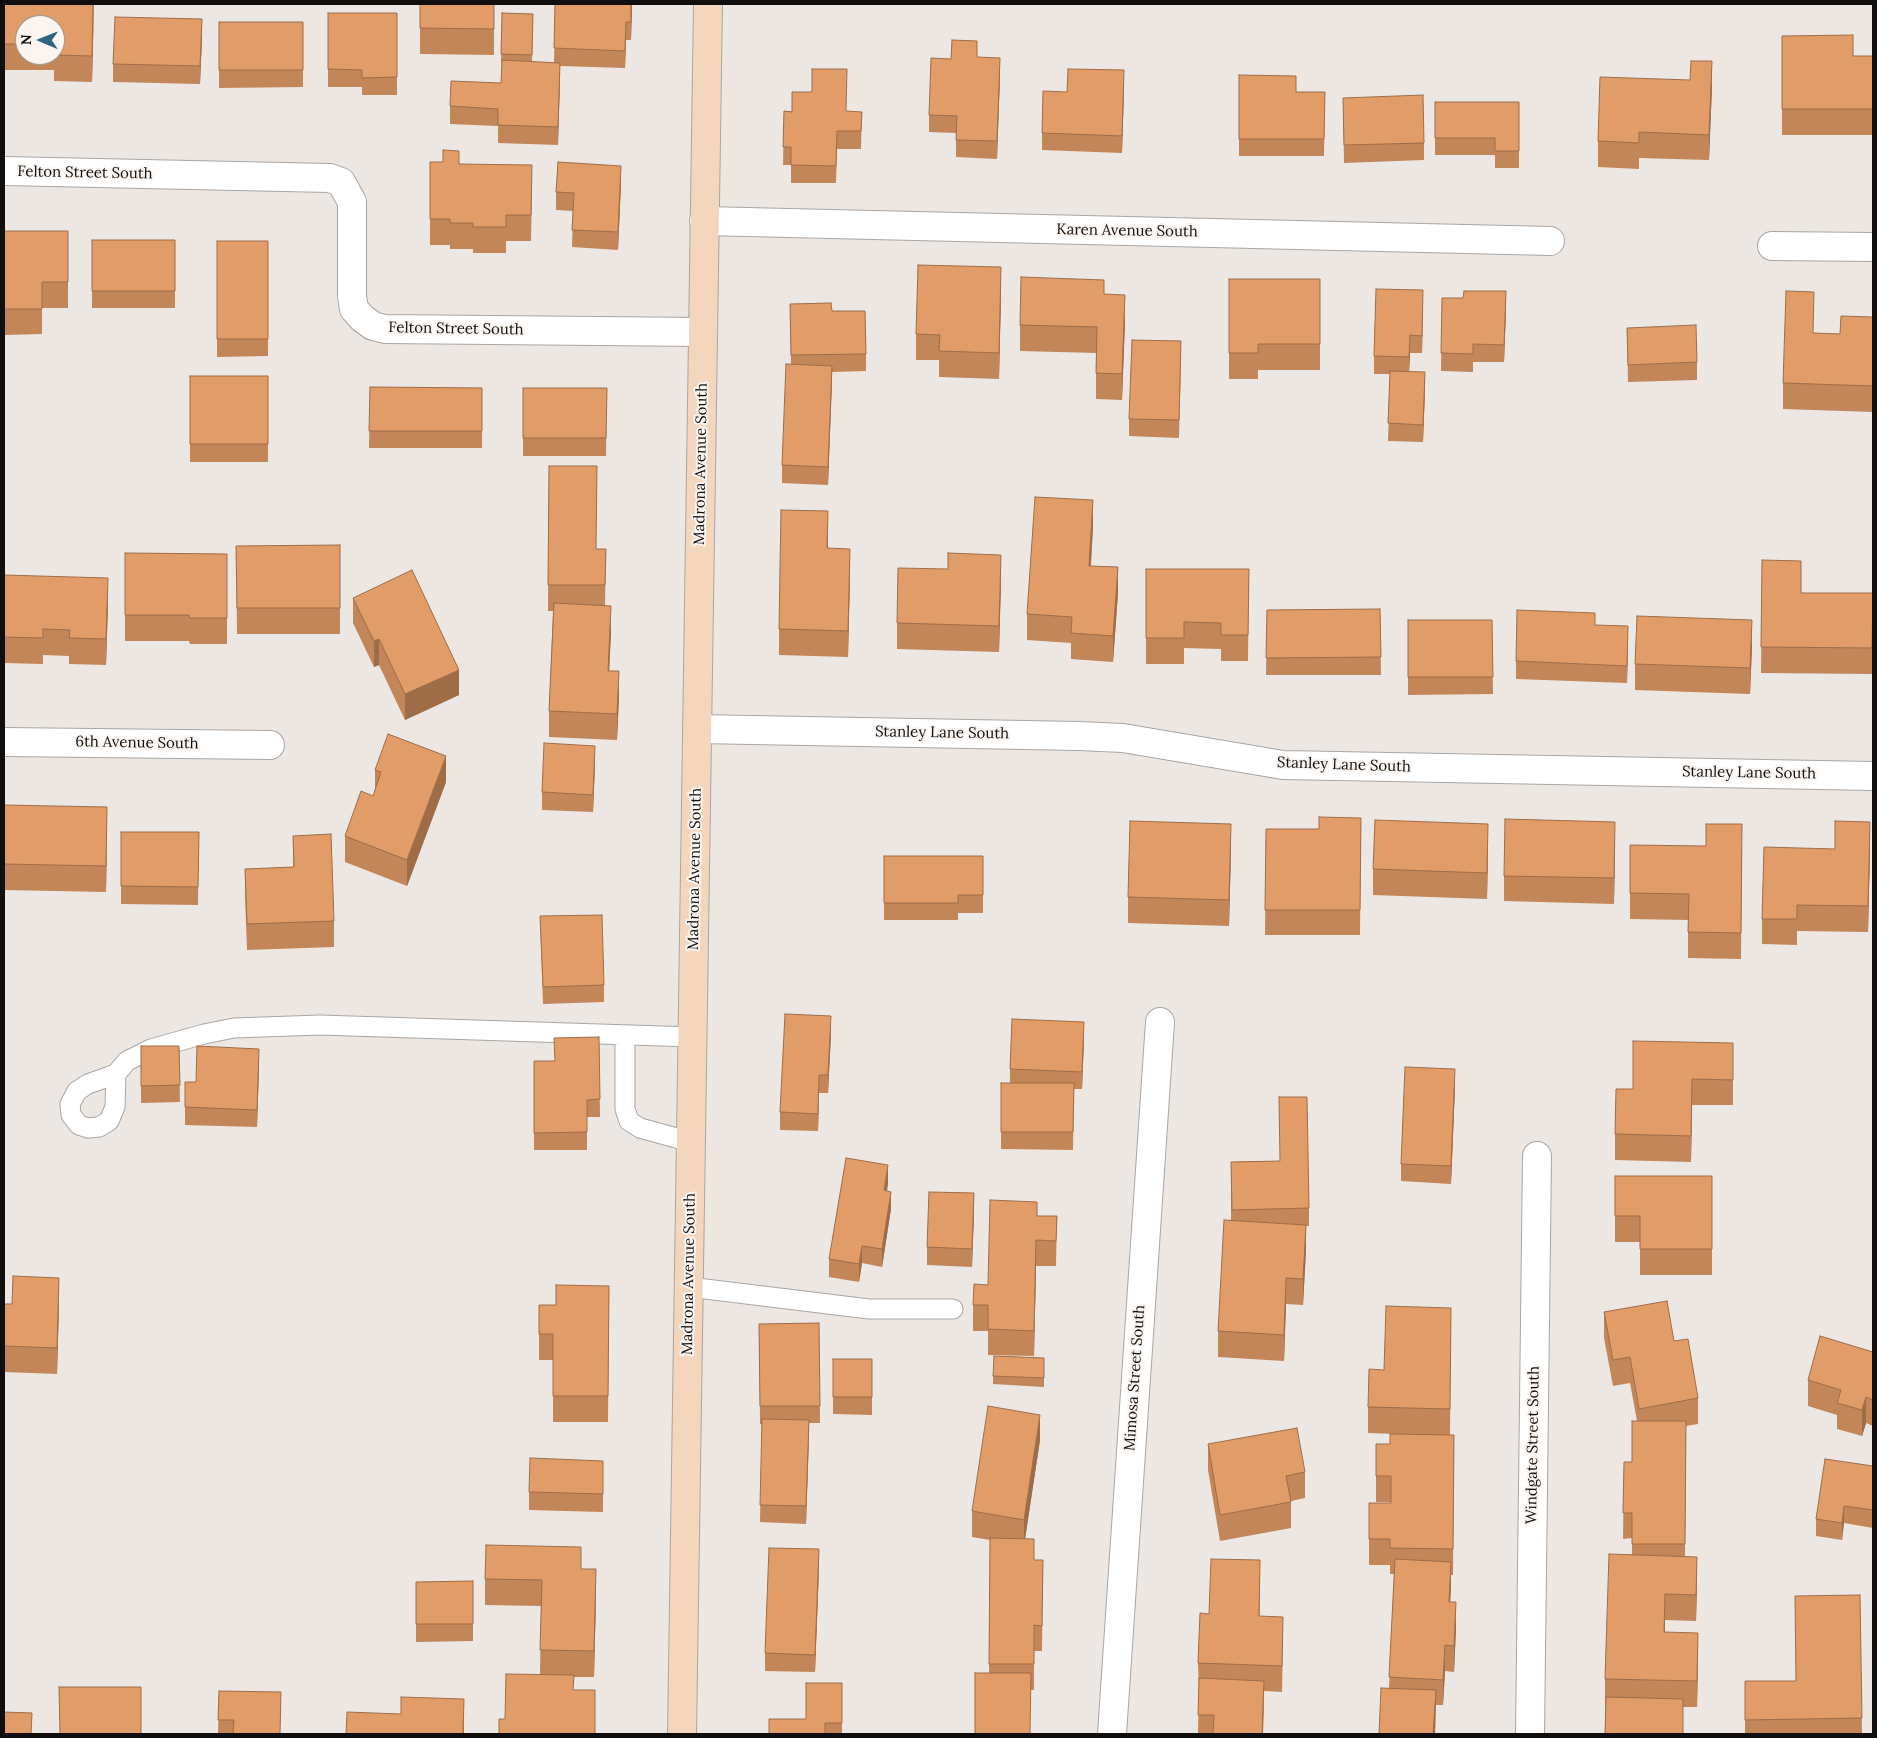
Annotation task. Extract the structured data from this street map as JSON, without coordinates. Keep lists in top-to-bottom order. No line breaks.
{"streets":{"main road":["Madrona Avenue South"],"street":["Felton Street South","Karen Avenue South","Stanley Lane South","6th Avenue South","Mimosa Street South","Windgate Street South"]},"crossings":[["Felton Street South","Madrona Avenue South"],["Karen Avenue South","Madrona Avenue South"],["Madrona Avenue South","Stanley Lane South"]],"north":"left"}
